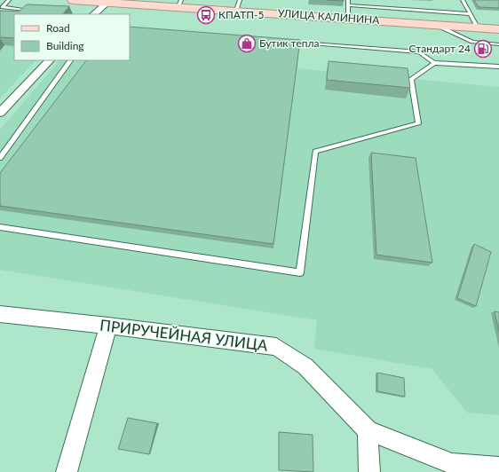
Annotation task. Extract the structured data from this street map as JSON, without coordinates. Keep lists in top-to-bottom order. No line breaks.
{"streets":{"main road":["УЛИЦА КАЛИНИНА"],"street":["ПРИРУЧЕЙНАЯ УЛИЦА"]},"places":{"bus stop":["КПАТП-5"],"shop":["Бутик тепла"],"fuel station":["Стандарт 24"]},"legend":["Road","Building"]}
